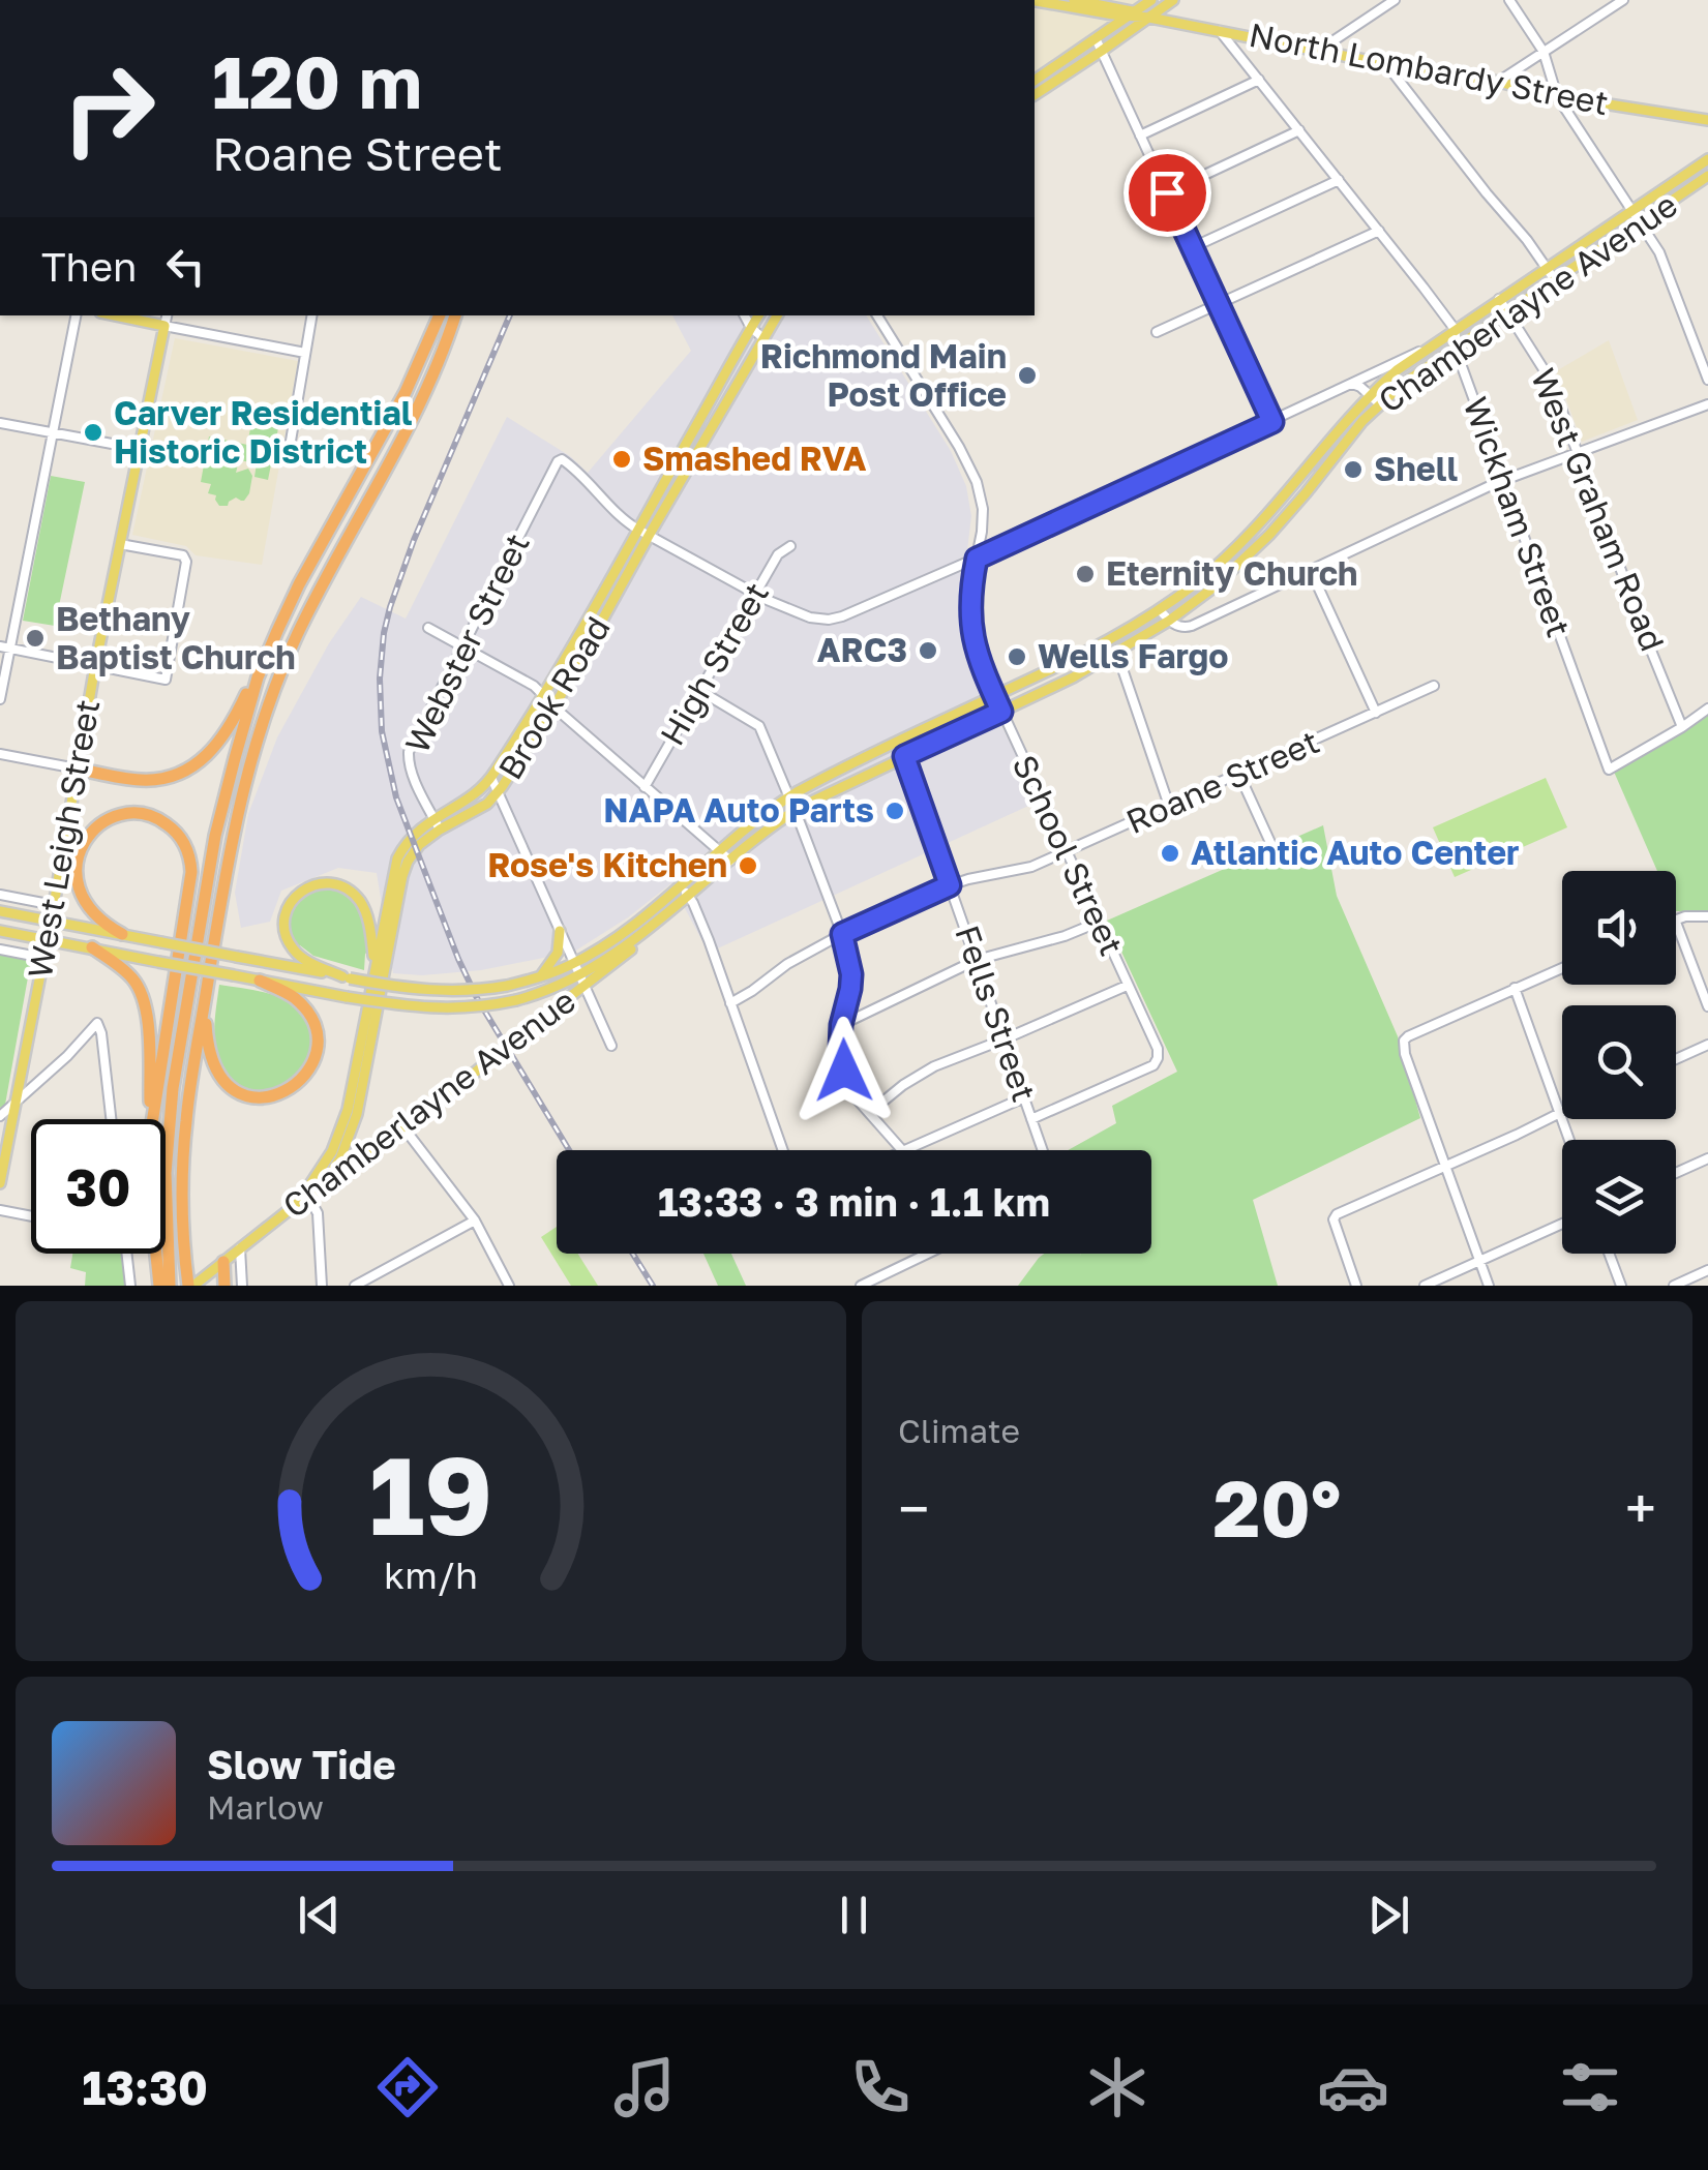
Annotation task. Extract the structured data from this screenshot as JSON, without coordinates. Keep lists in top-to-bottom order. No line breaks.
{"streets":{"main road":["North Lombardy Street","Chamberlayne Avenue","Brook Road","West Leigh Street"],"street":["West Graham Road","Wickham Street","Webster Street","High Street","Roane Street","School Street","Fells Street"]},"crossings":[["Chamberlayne Avenue","West Graham Road"],["Chamberlayne Avenue","Wickham Street"],["Chamberlayne Avenue","Brook Road"],["Chamberlayne Avenue","West Leigh Street"],["Chamberlayne Avenue","School Street"],["Chamberlayne Avenue","Fells Street"],["West Graham Road","Wickham Street"],["Webster Street","Brook Road"],["Roane Street","School Street"],["Roane Street","Fells Street"],["School Street","Fells Street"]],"places":["Richmond Main Post Office","Carver Residential Historic District","Smashed RVA","Shell","Eternity Church","Bethany Baptist Church","ARC3","Wells Fargo","NAPA Auto Parts","Atlantic Auto Center","Rose's Kitchen"],"page":{"turn":["120 m","Roane Street"],"then":"Then","limit":"30","trip":"13:33 · 3 min · 1.1 km","tile":"Climate","heat":["−","20°","+"],"song":["Slow Tide","Marlow"],"tabs":"13:30","gauge":["19","km/h"]}}
